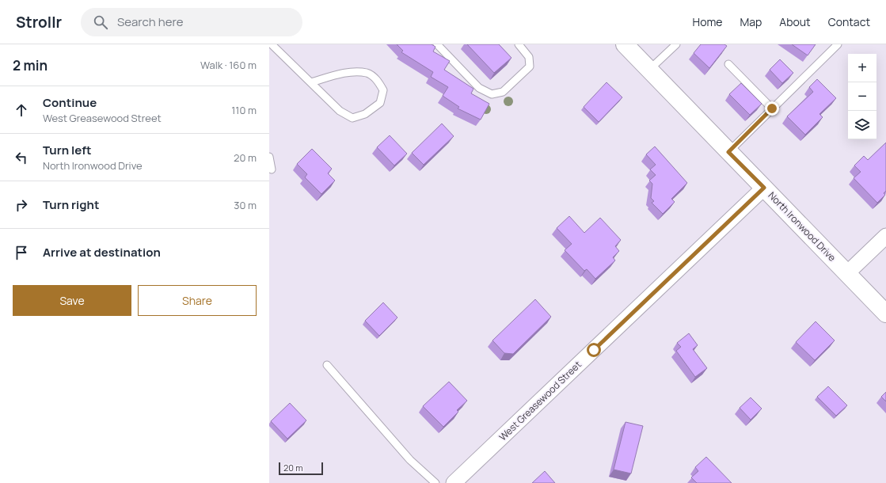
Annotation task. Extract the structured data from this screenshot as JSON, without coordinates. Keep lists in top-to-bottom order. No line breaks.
{"streets":{"street":["North Ironwood Drive","West Greasewood Street"]},"crossings":[["North Ironwood Drive","West Greasewood Street"]],"scale_bar":"20 m","page":{"header":"Strollr","search":"Search here","nav":["Home","Map","About","Contact"],"heading":["2 min","Walk · 160 m"],"map_buttons":["+","−"],"list":[["Continue","West Greasewood Street","110 m"],["Turn left","North Ironwood Drive","20 m"],["Turn right","30 m"],"Arrive at destination"],"buttons":["Save","Share"],"scale":"20 m"}}
